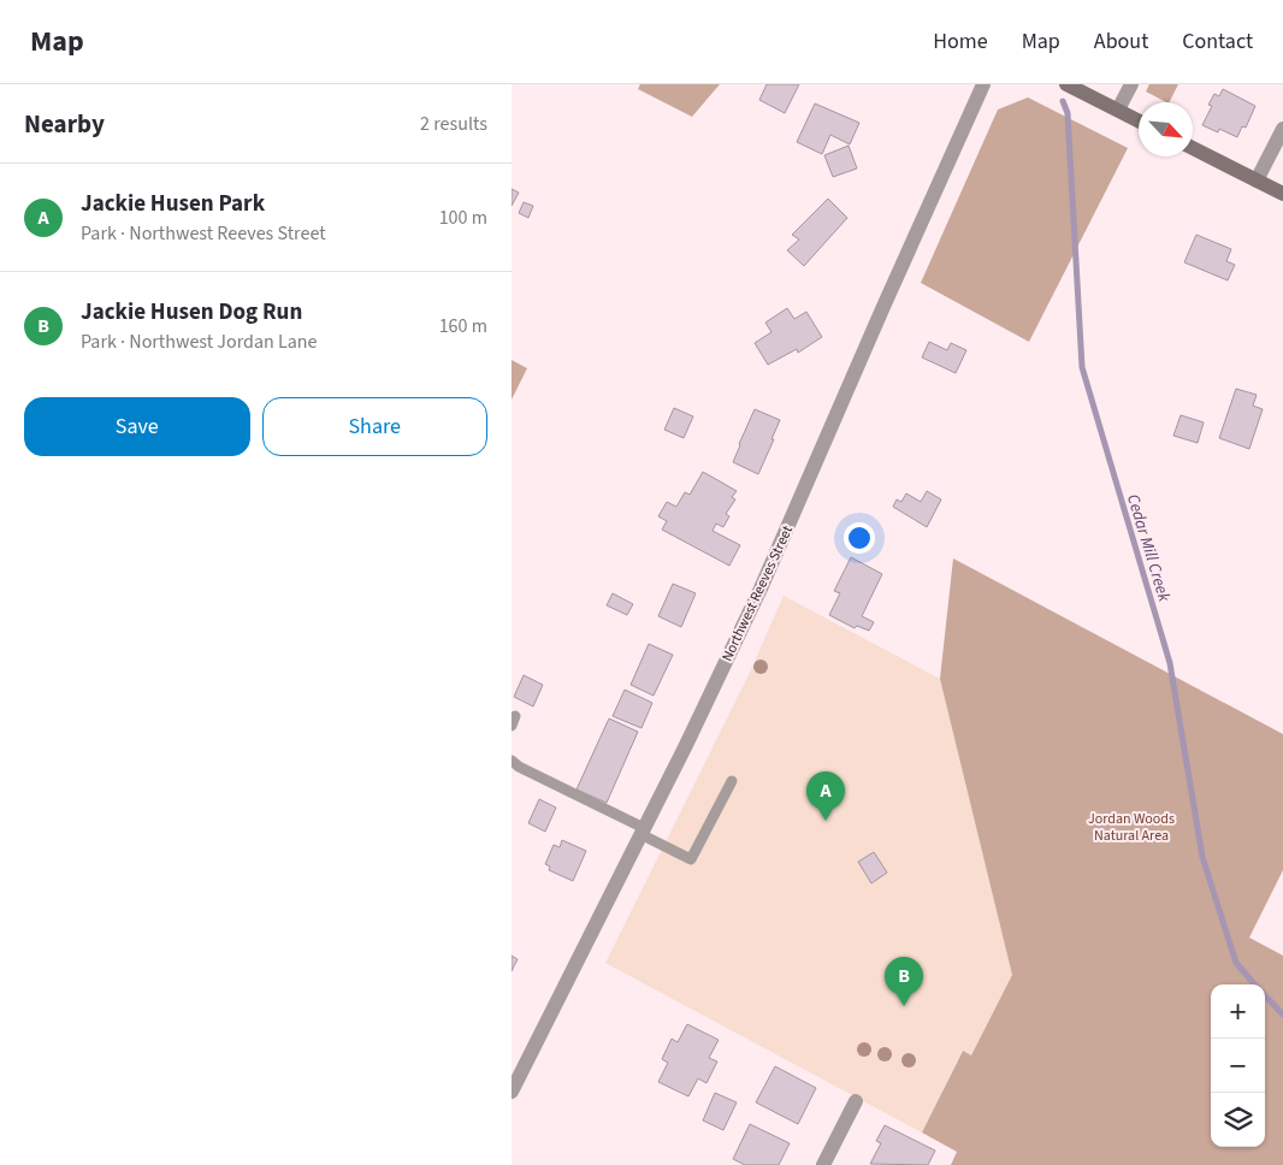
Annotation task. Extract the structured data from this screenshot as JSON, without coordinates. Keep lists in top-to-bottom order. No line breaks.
{"streets":{"street":["Northwest Reeves Street"]},"water":["Cedar Mill Creek"],"parks":["Jordan Woods Natural Area"],"north":"bottom right","page":{"header":"Map","nav":["Home","Map","About","Contact"],"heading":["Nearby","2 results"],"list":[{"mark":"A","name":"Jackie Husen Park","note":"Park · Northwest Reeves Street","value":"100 m"},{"mark":"B","name":"Jackie Husen Dog Run","note":"Park · Northwest Jordan Lane","value":"160 m"}],"buttons":["Save","Share"],"pins":["A","B"],"map_buttons":["+","−"]}}
